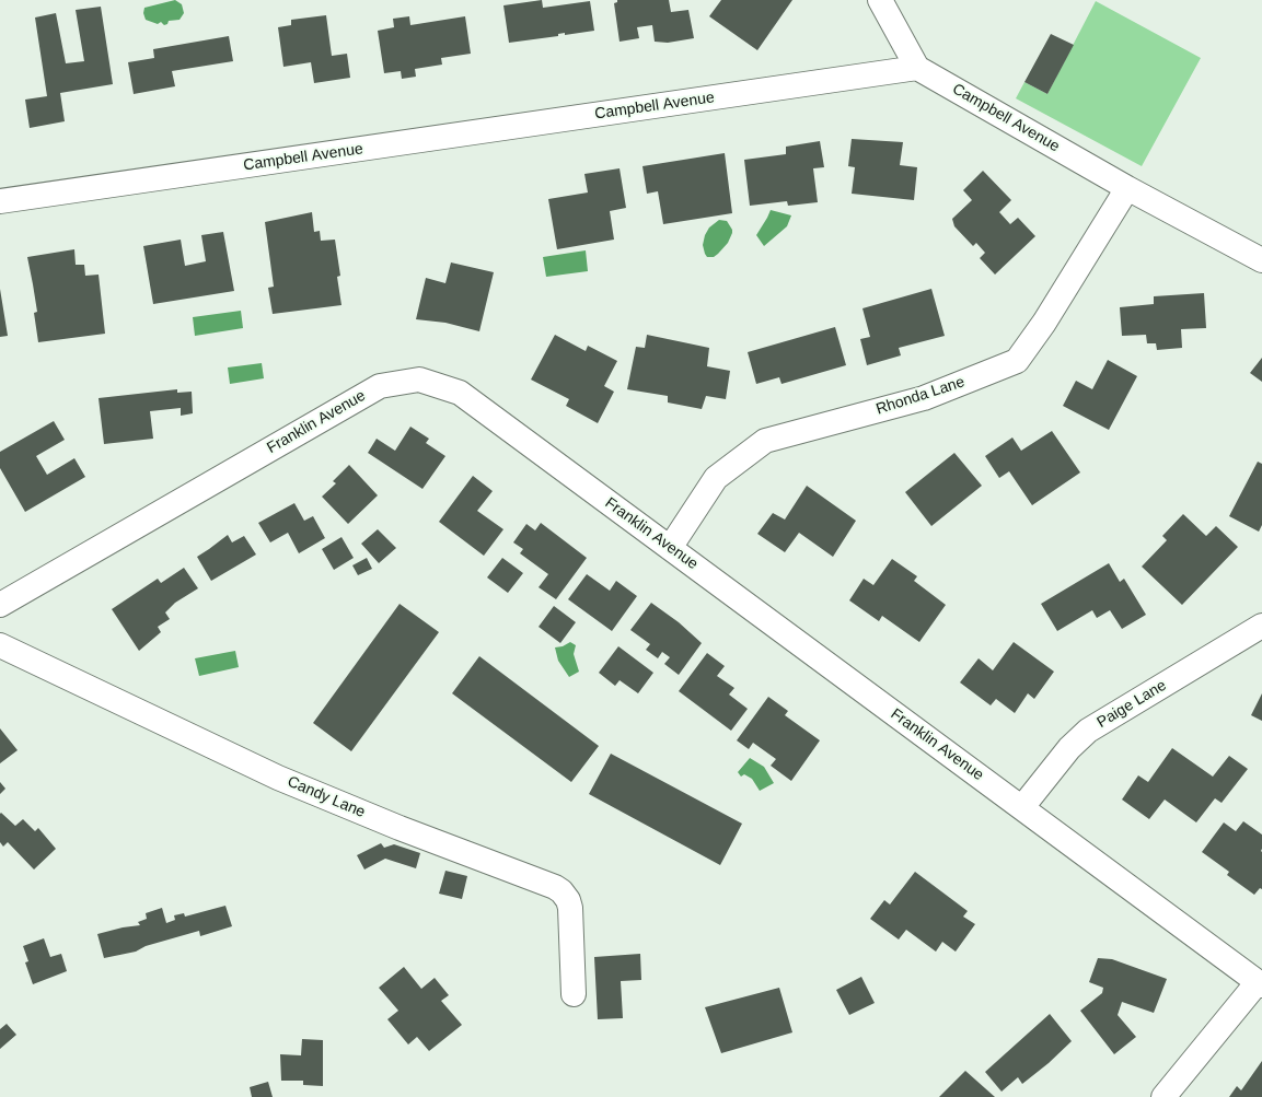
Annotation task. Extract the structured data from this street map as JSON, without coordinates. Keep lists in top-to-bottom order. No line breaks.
{"streets":{"street":["Campbell Avenue","Rhonda Lane","Franklin Avenue","Paige Lane","Candy Lane"]},"crossings":[["Campbell Avenue","Rhonda Lane"],["Rhonda Lane","Franklin Avenue"],["Franklin Avenue","Paige Lane"]]}
